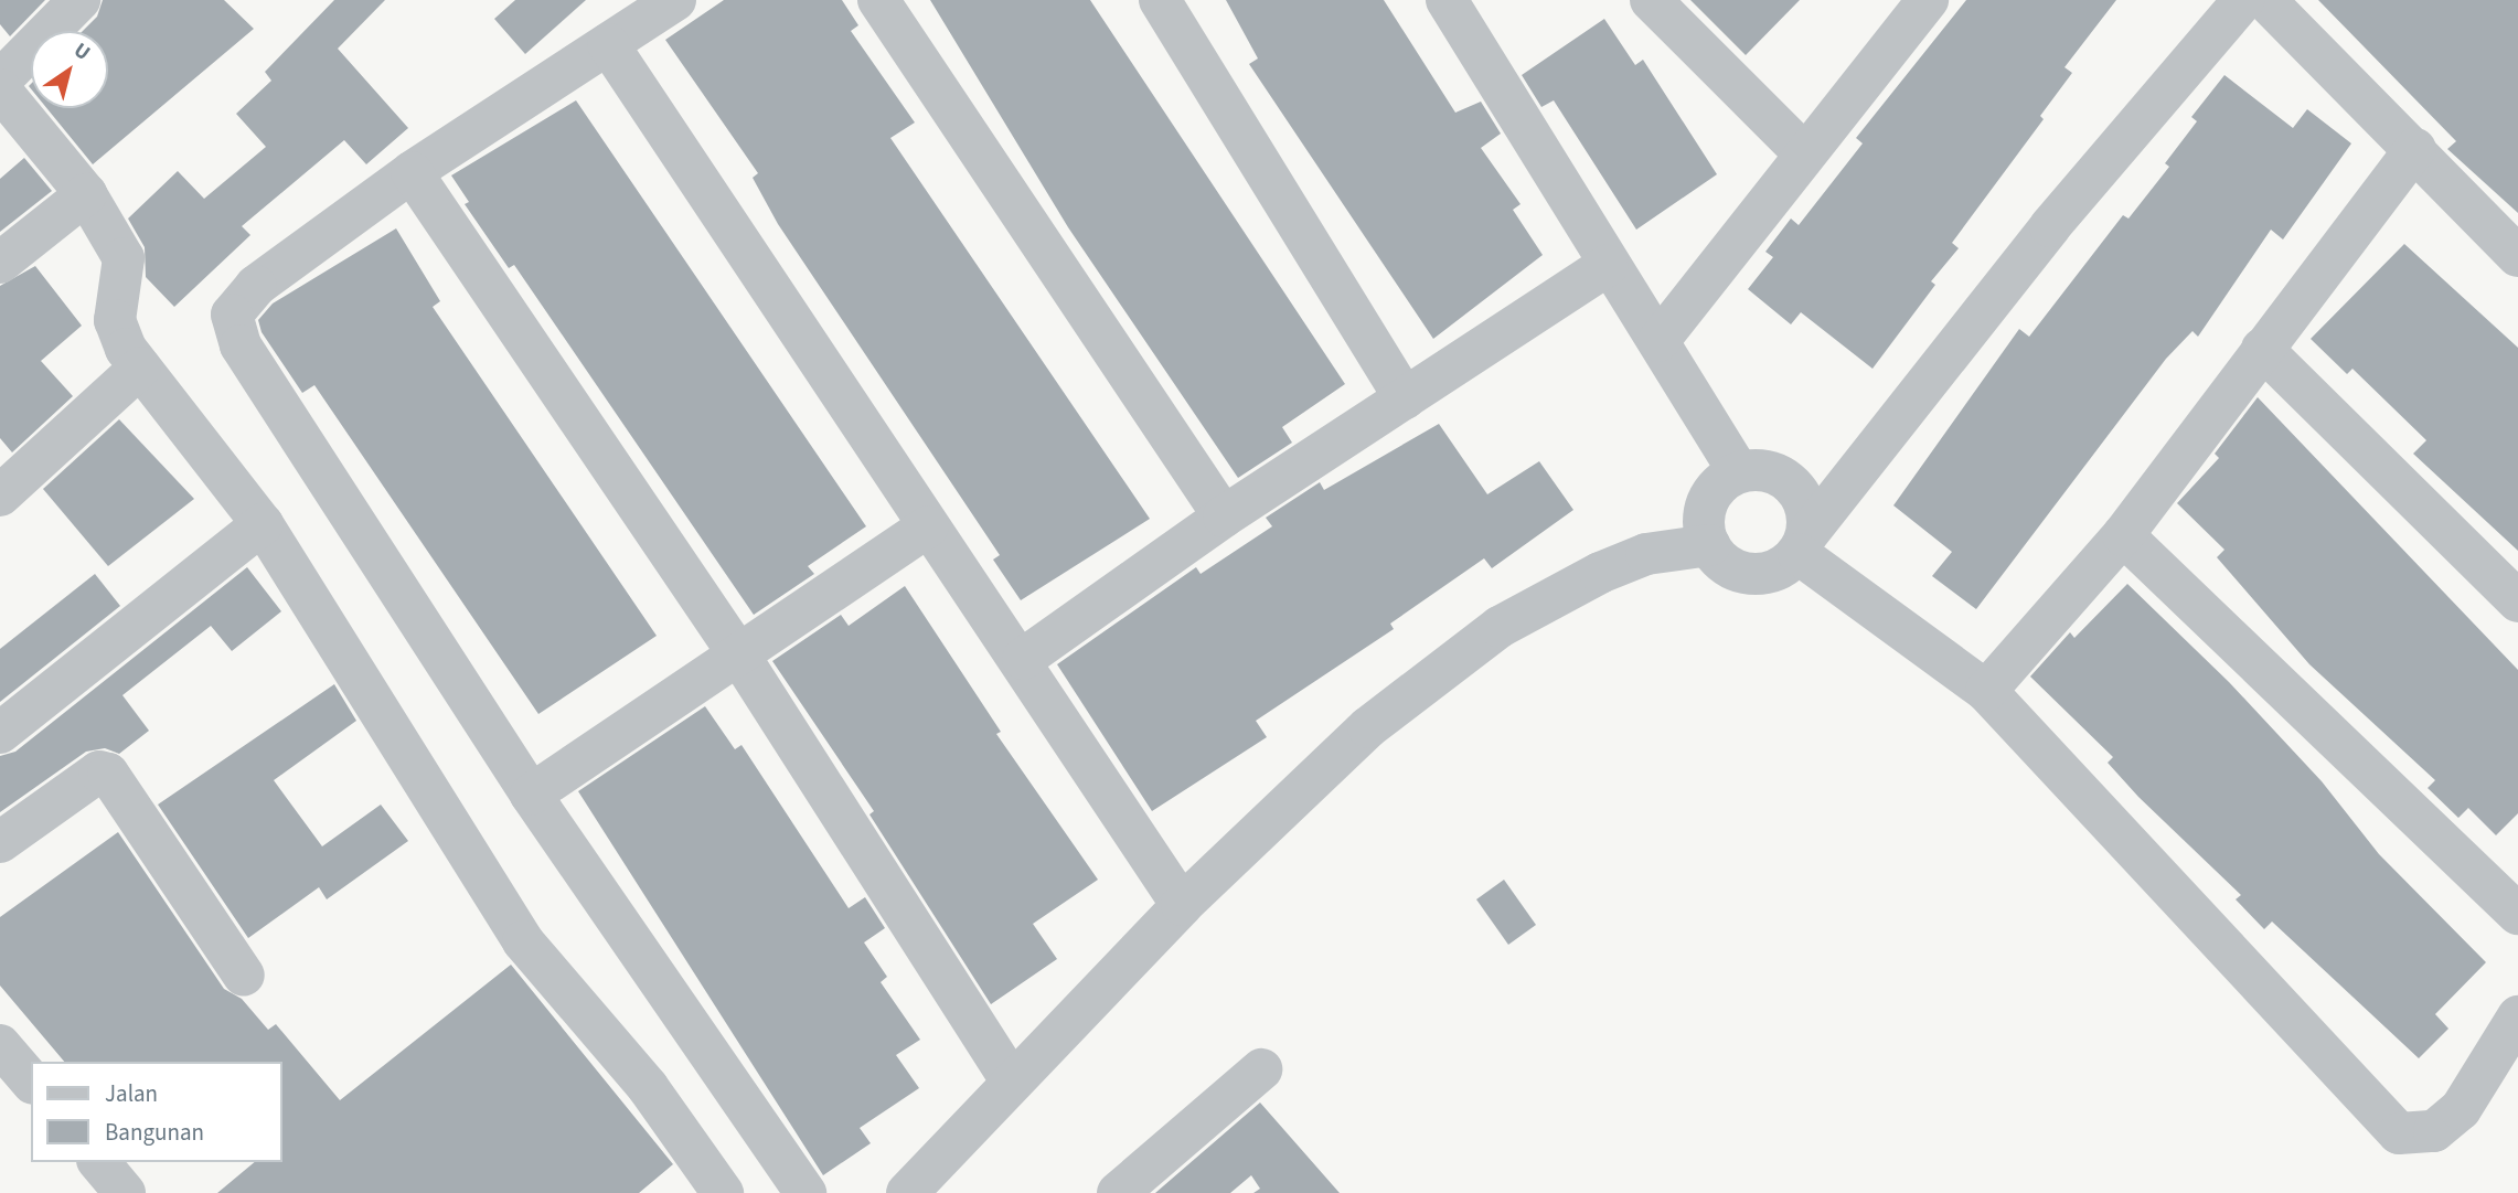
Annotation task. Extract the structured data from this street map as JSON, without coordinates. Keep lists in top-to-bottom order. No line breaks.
{"legend":["Jalan","Bangunan"],"north":"top right"}
